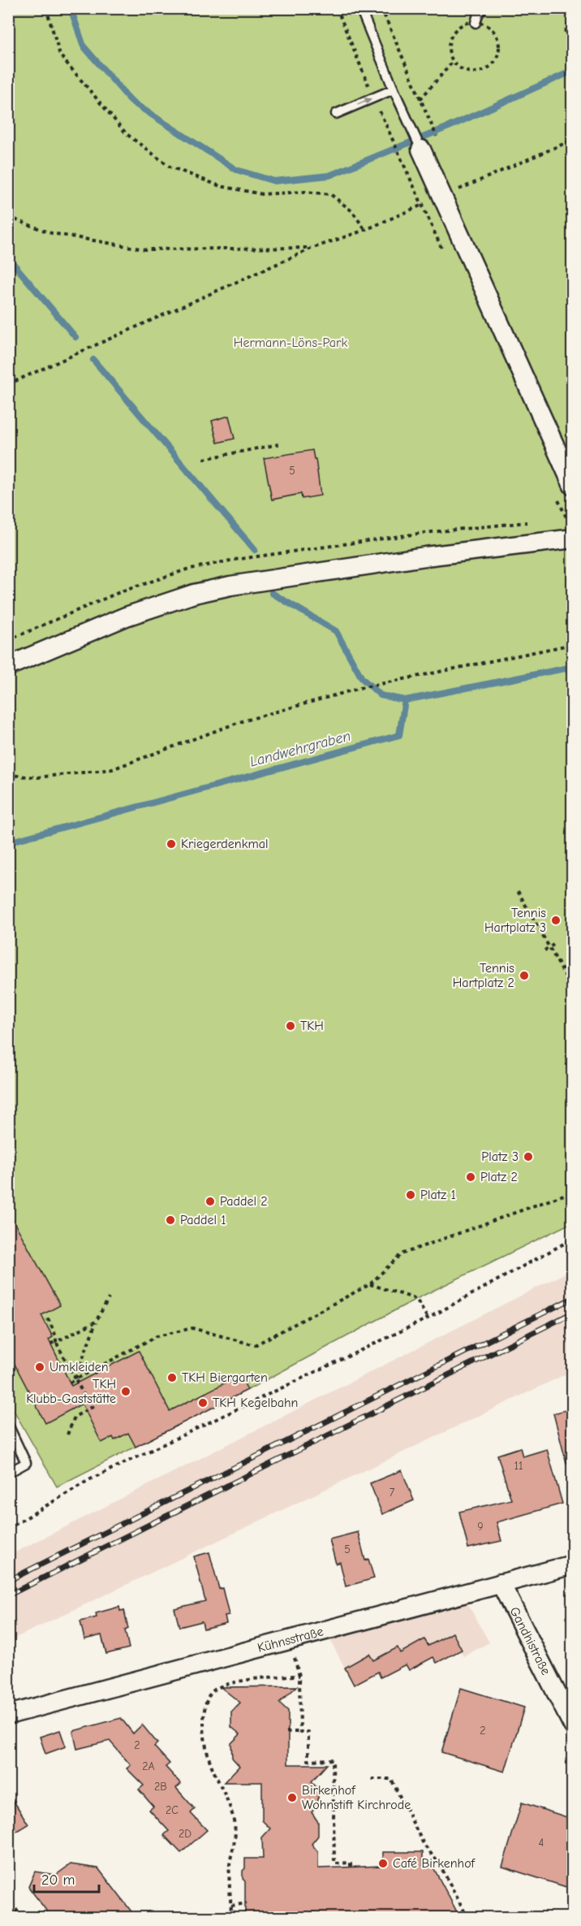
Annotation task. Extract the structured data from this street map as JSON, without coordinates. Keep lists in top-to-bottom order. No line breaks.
{"streets":{"street":["Kühnsstraße","Gandhistraße"]},"crossings":[["Kühnsstraße","Gandhistraße"]],"water":["Landwehrgraben"],"parks":["Hermann-Löns-Park"],"places":["Kriegerdenkmal","Tennis Hartplatz 3","Tennis Hartplatz 2","TKH","Platz 3","Platz 2","Platz 1","Paddel 2","Paddel 1","Umkleiden","TKH Biergarten","TKH Klubb-Gaststätte","TKH Kegelbahn","Birkenhof Wohnstift Kirchrode","Café Birkenhof"],"house_numbers":["5","11","7","9","5","2","2","2A","2B","2C","2D","4"],"scale_bar":"20 m"}
